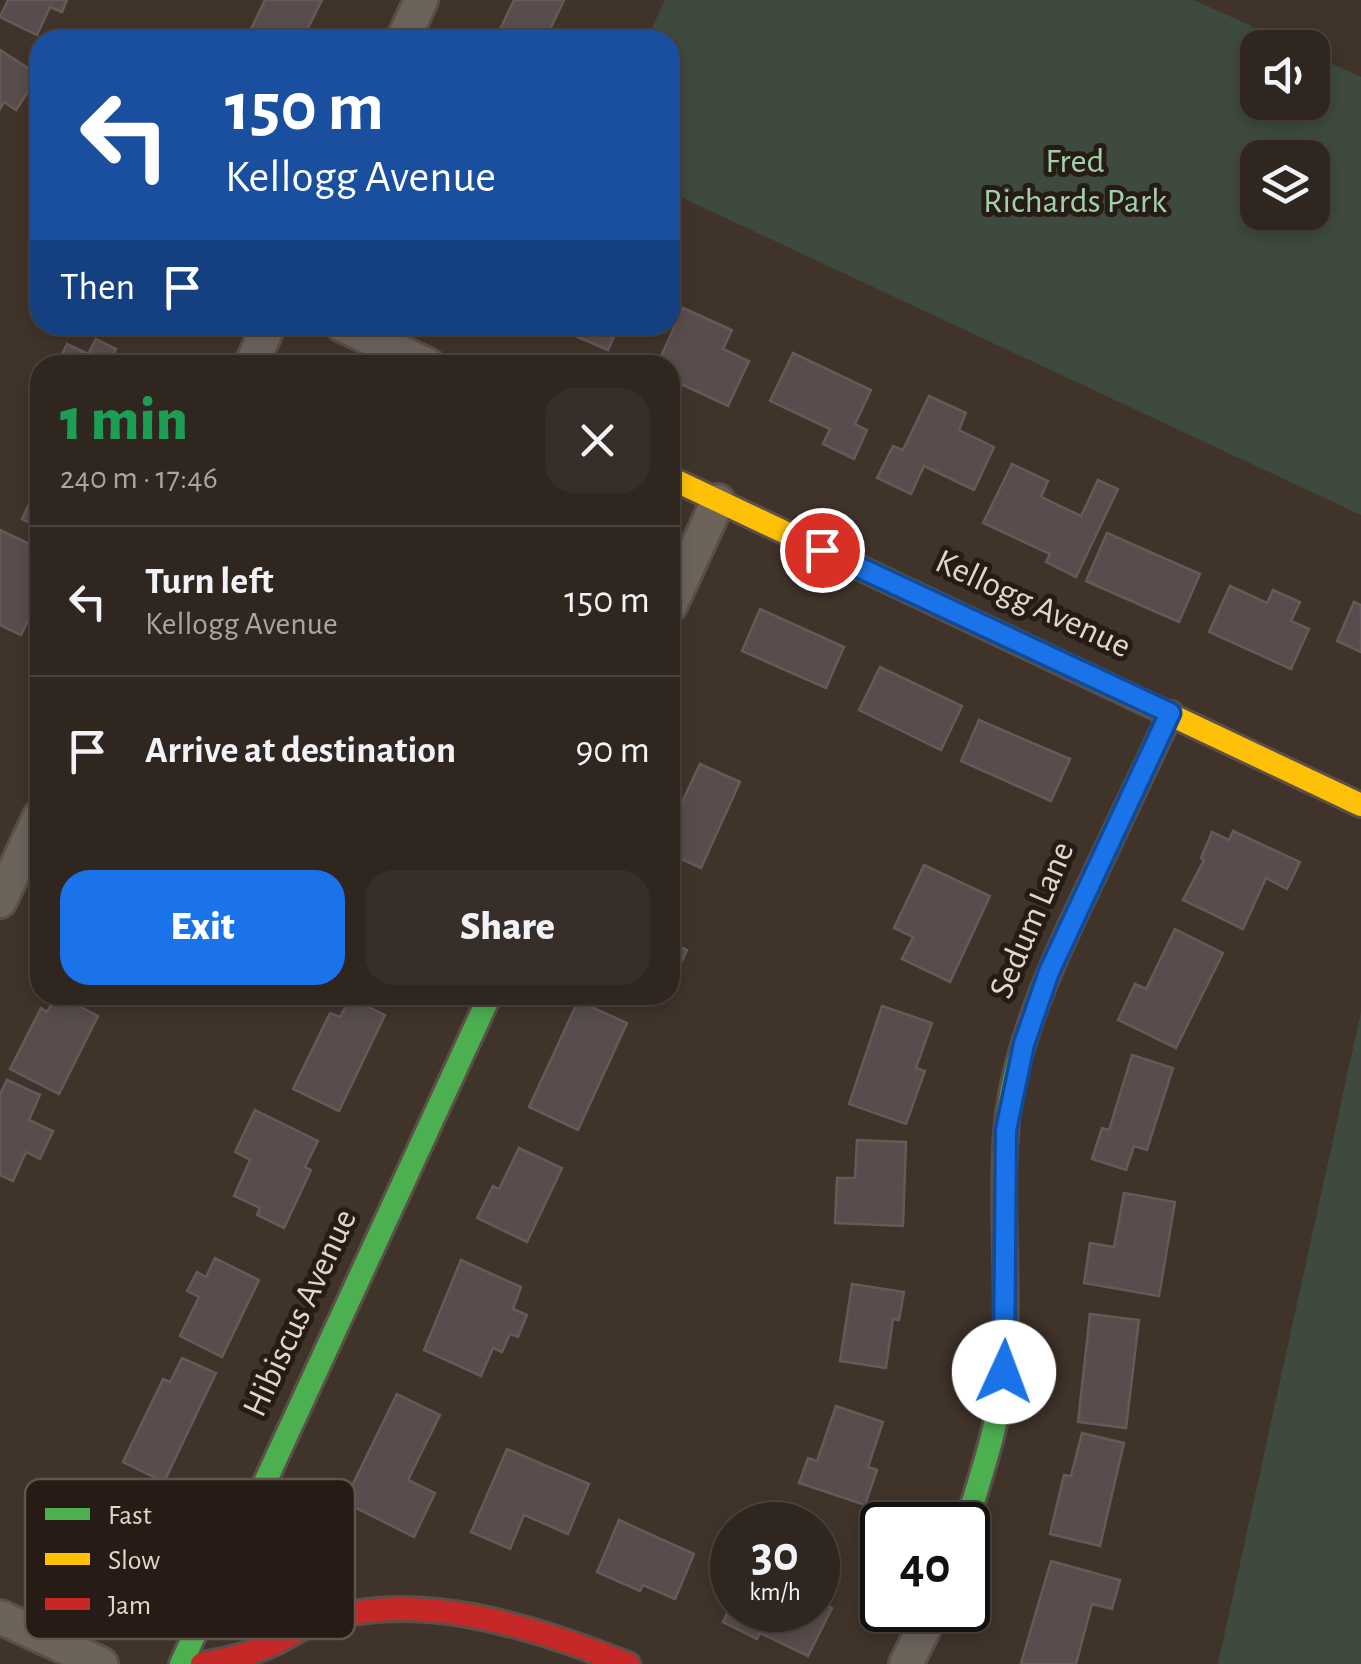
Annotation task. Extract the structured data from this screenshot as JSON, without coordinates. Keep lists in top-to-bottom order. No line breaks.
{"streets":{"street":["Kellogg Avenue","Sedum Lane","Hibiscus Avenue"]},"crossings":[["Kellogg Avenue","Sedum Lane"]],"parks":["Fred Richards Park"],"legend":["Fast","Slow","Jam"],"page":{"turn":["150 m","Kellogg Avenue"],"then":"Then","heading":["1 min","240 m · 17:46"],"list":[{"name":"Turn left","note":"Kellogg Avenue","value":"150 m"},{"name":"Arrive at destination","value":"90 m"}],"buttons":["Exit","Share"],"speed":"30 km/h","limit":"40"}}
